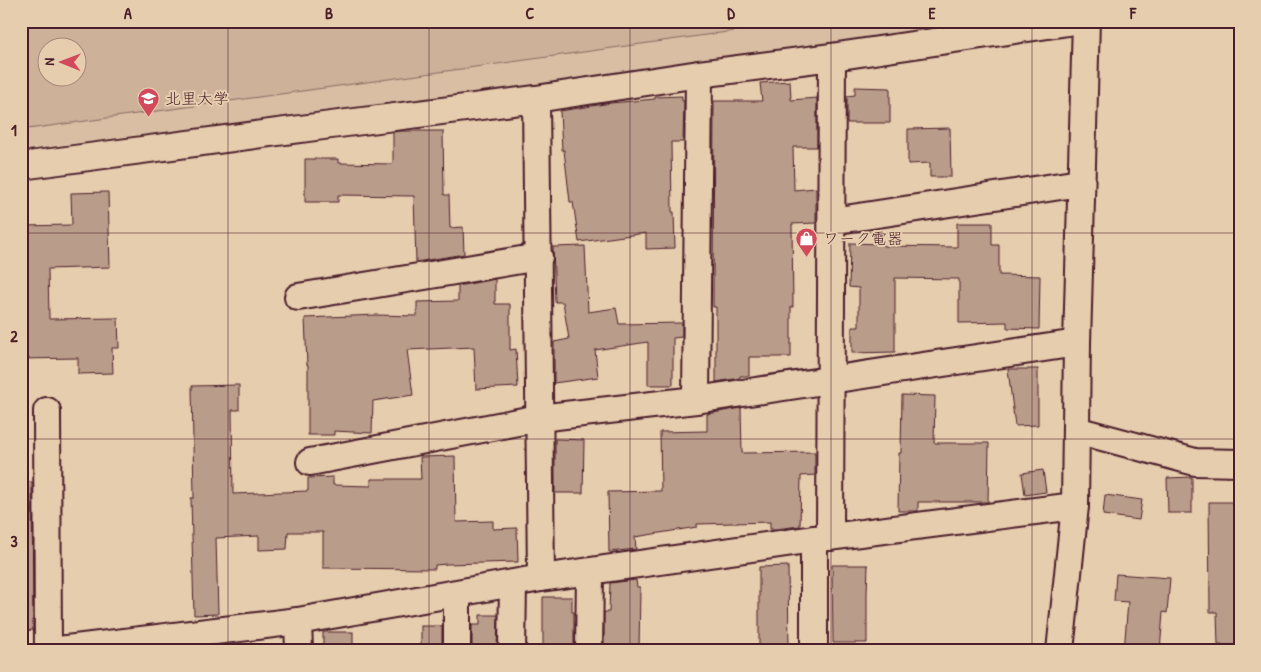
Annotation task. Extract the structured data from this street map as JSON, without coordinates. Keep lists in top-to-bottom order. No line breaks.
{"places":{"school or university":["北里大学"],"shop":["ワーク電器"]},"north":"left","grid":{"columns":["A","B","C","D","E","F"],"rows":["1","2","3"]}}
